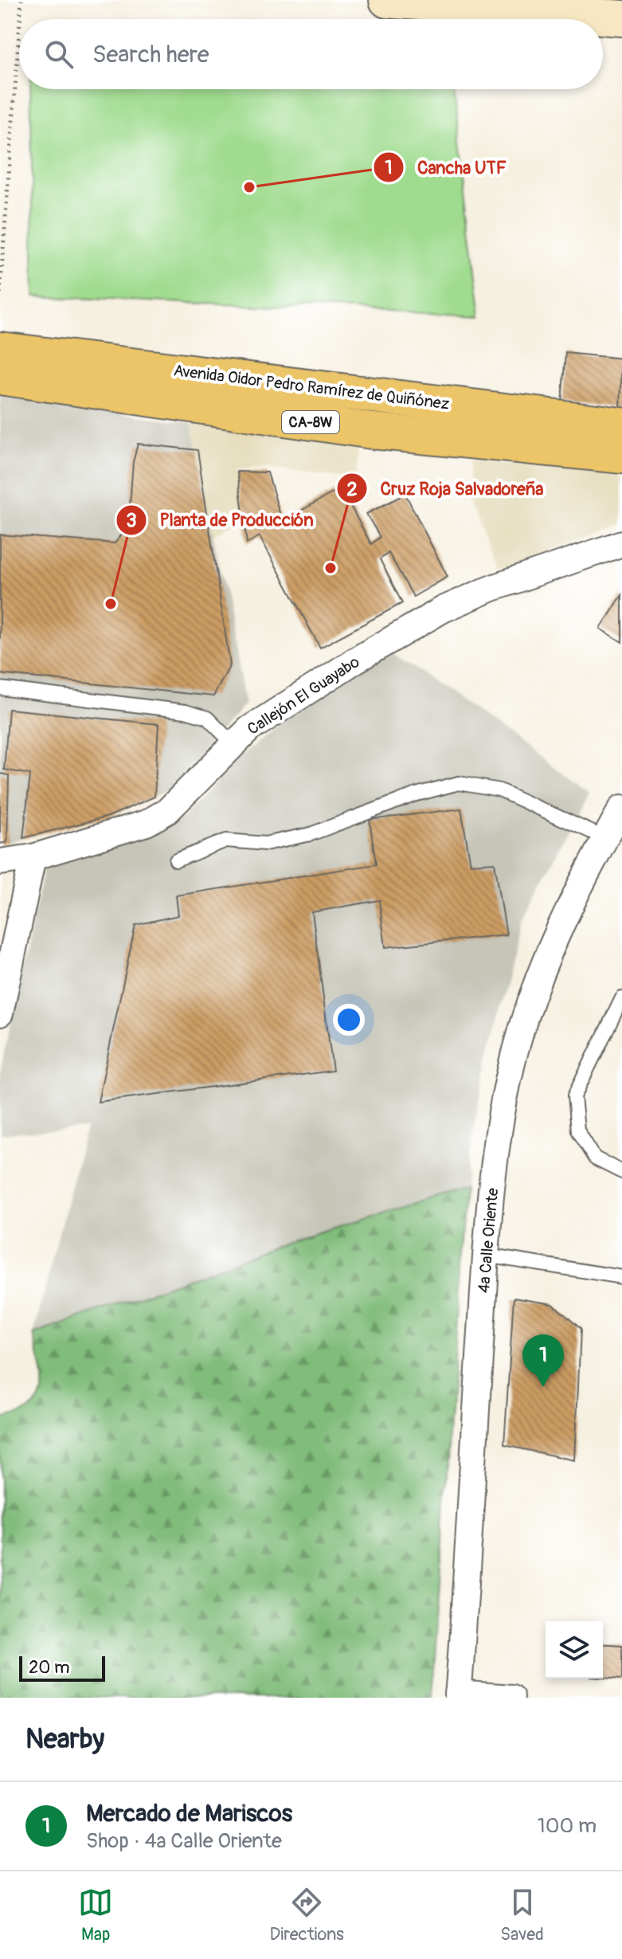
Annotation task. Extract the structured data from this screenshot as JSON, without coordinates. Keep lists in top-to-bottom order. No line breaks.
{"streets":{"main road":["Avenida Oidor Pedro Ramírez de Quiñónez","CA-8W"],"street":["Callejón El Guayabo","4a Calle Oriente"]},"places":["Cancha UTF","Cruz Roja Salvadoreña","Planta de Producción"],"scale_bar":"20 m","page":{"search":"Search here","pins":"1","scale":"20 m","heading":"Nearby","list":[{"mark":"1","name":"Mercado de Mariscos","note":"Shop · 4a Calle Oriente","value":"100 m"}],"nav":["Map","Directions","Saved"]}}
